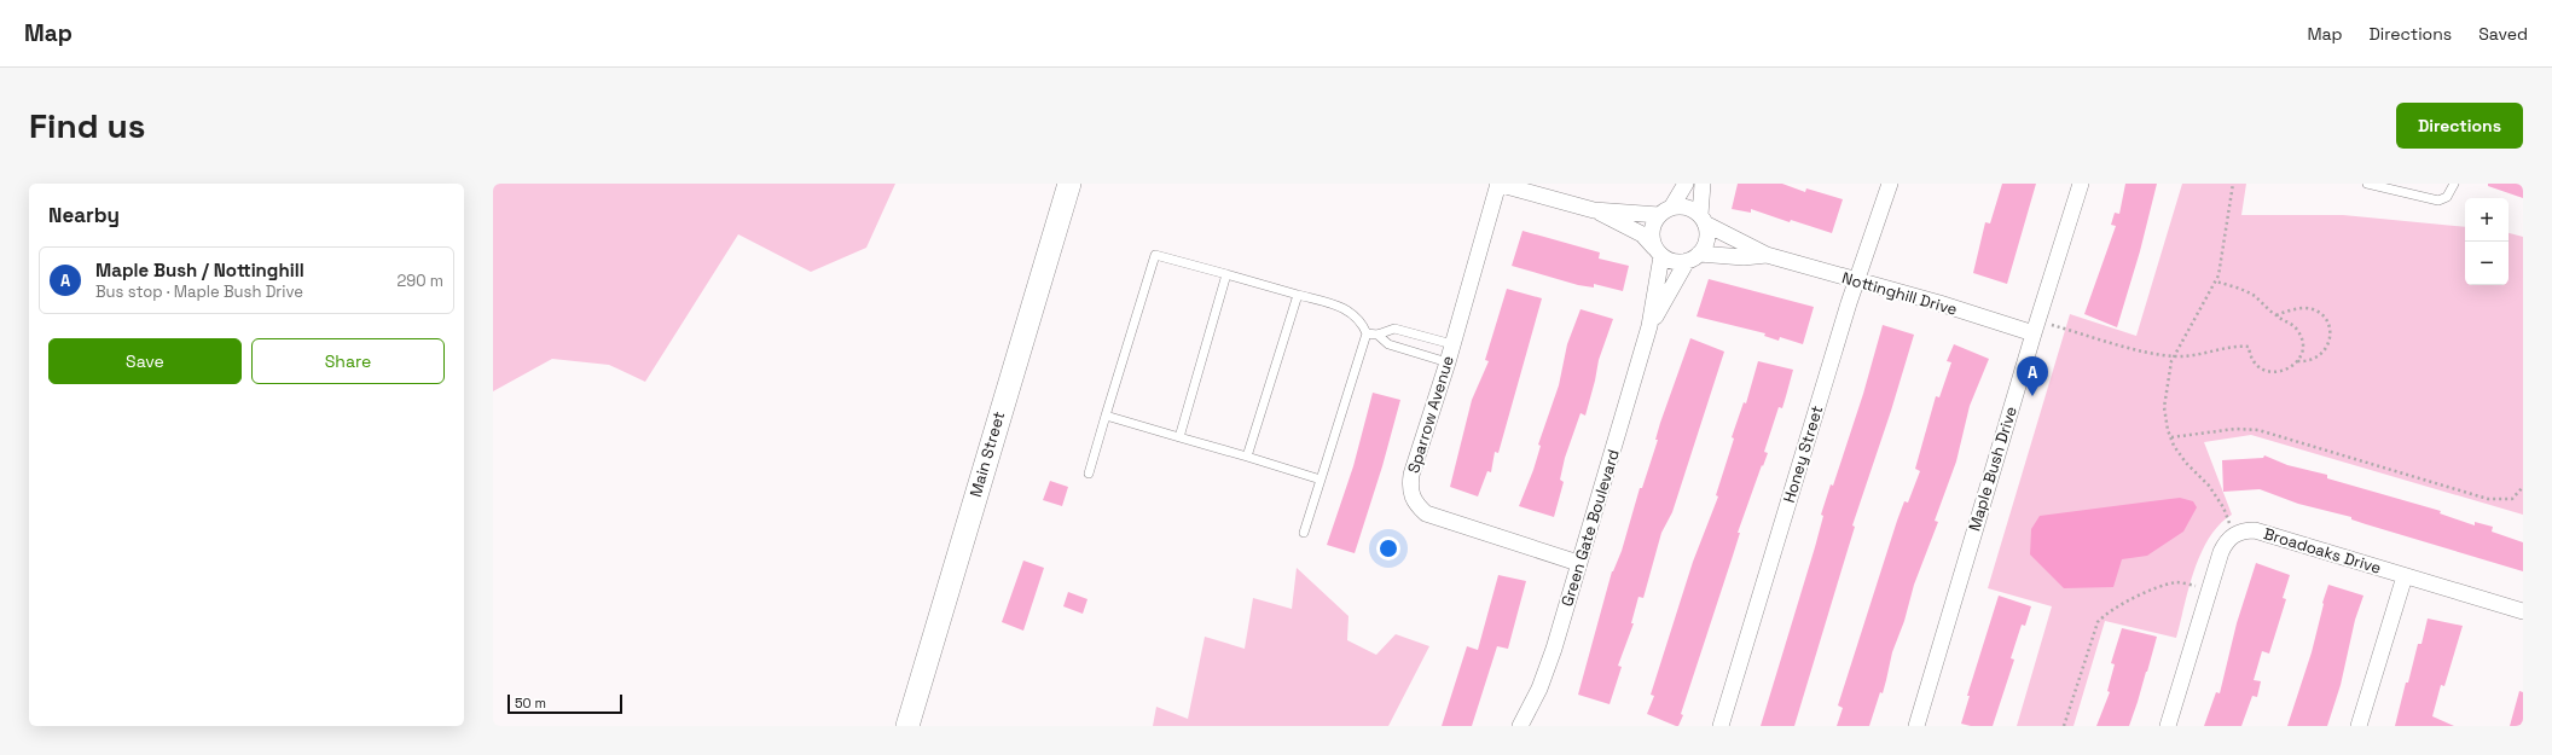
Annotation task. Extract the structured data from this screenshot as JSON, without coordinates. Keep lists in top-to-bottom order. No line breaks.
{"streets":{"main road":["Main Street"],"street":["Nottinghill Drive","Sparrow Avenue","Honey Street","Maple Bush Drive","Green Gate Boulevard","Broadoaks Drive"]},"crossings":[["Nottinghill Drive","Honey Street"],["Nottinghill Drive","Maple Bush Drive"],["Nottinghill Drive","Green Gate Boulevard"],["Sparrow Avenue","Green Gate Boulevard"]],"scale_bar":"50 m","page":{"header":"Map","nav":["Map","Directions","Saved"],"buttons":["Directions",["Save","Share"]],"title":"Find us","heading":"Nearby","map_buttons":["+","−"],"list":[{"mark":"A","name":"Maple Bush / Nottinghill","note":"Bus stop · Maple Bush Drive","value":"290 m"}],"pins":"A","scale":"50 m"}}
